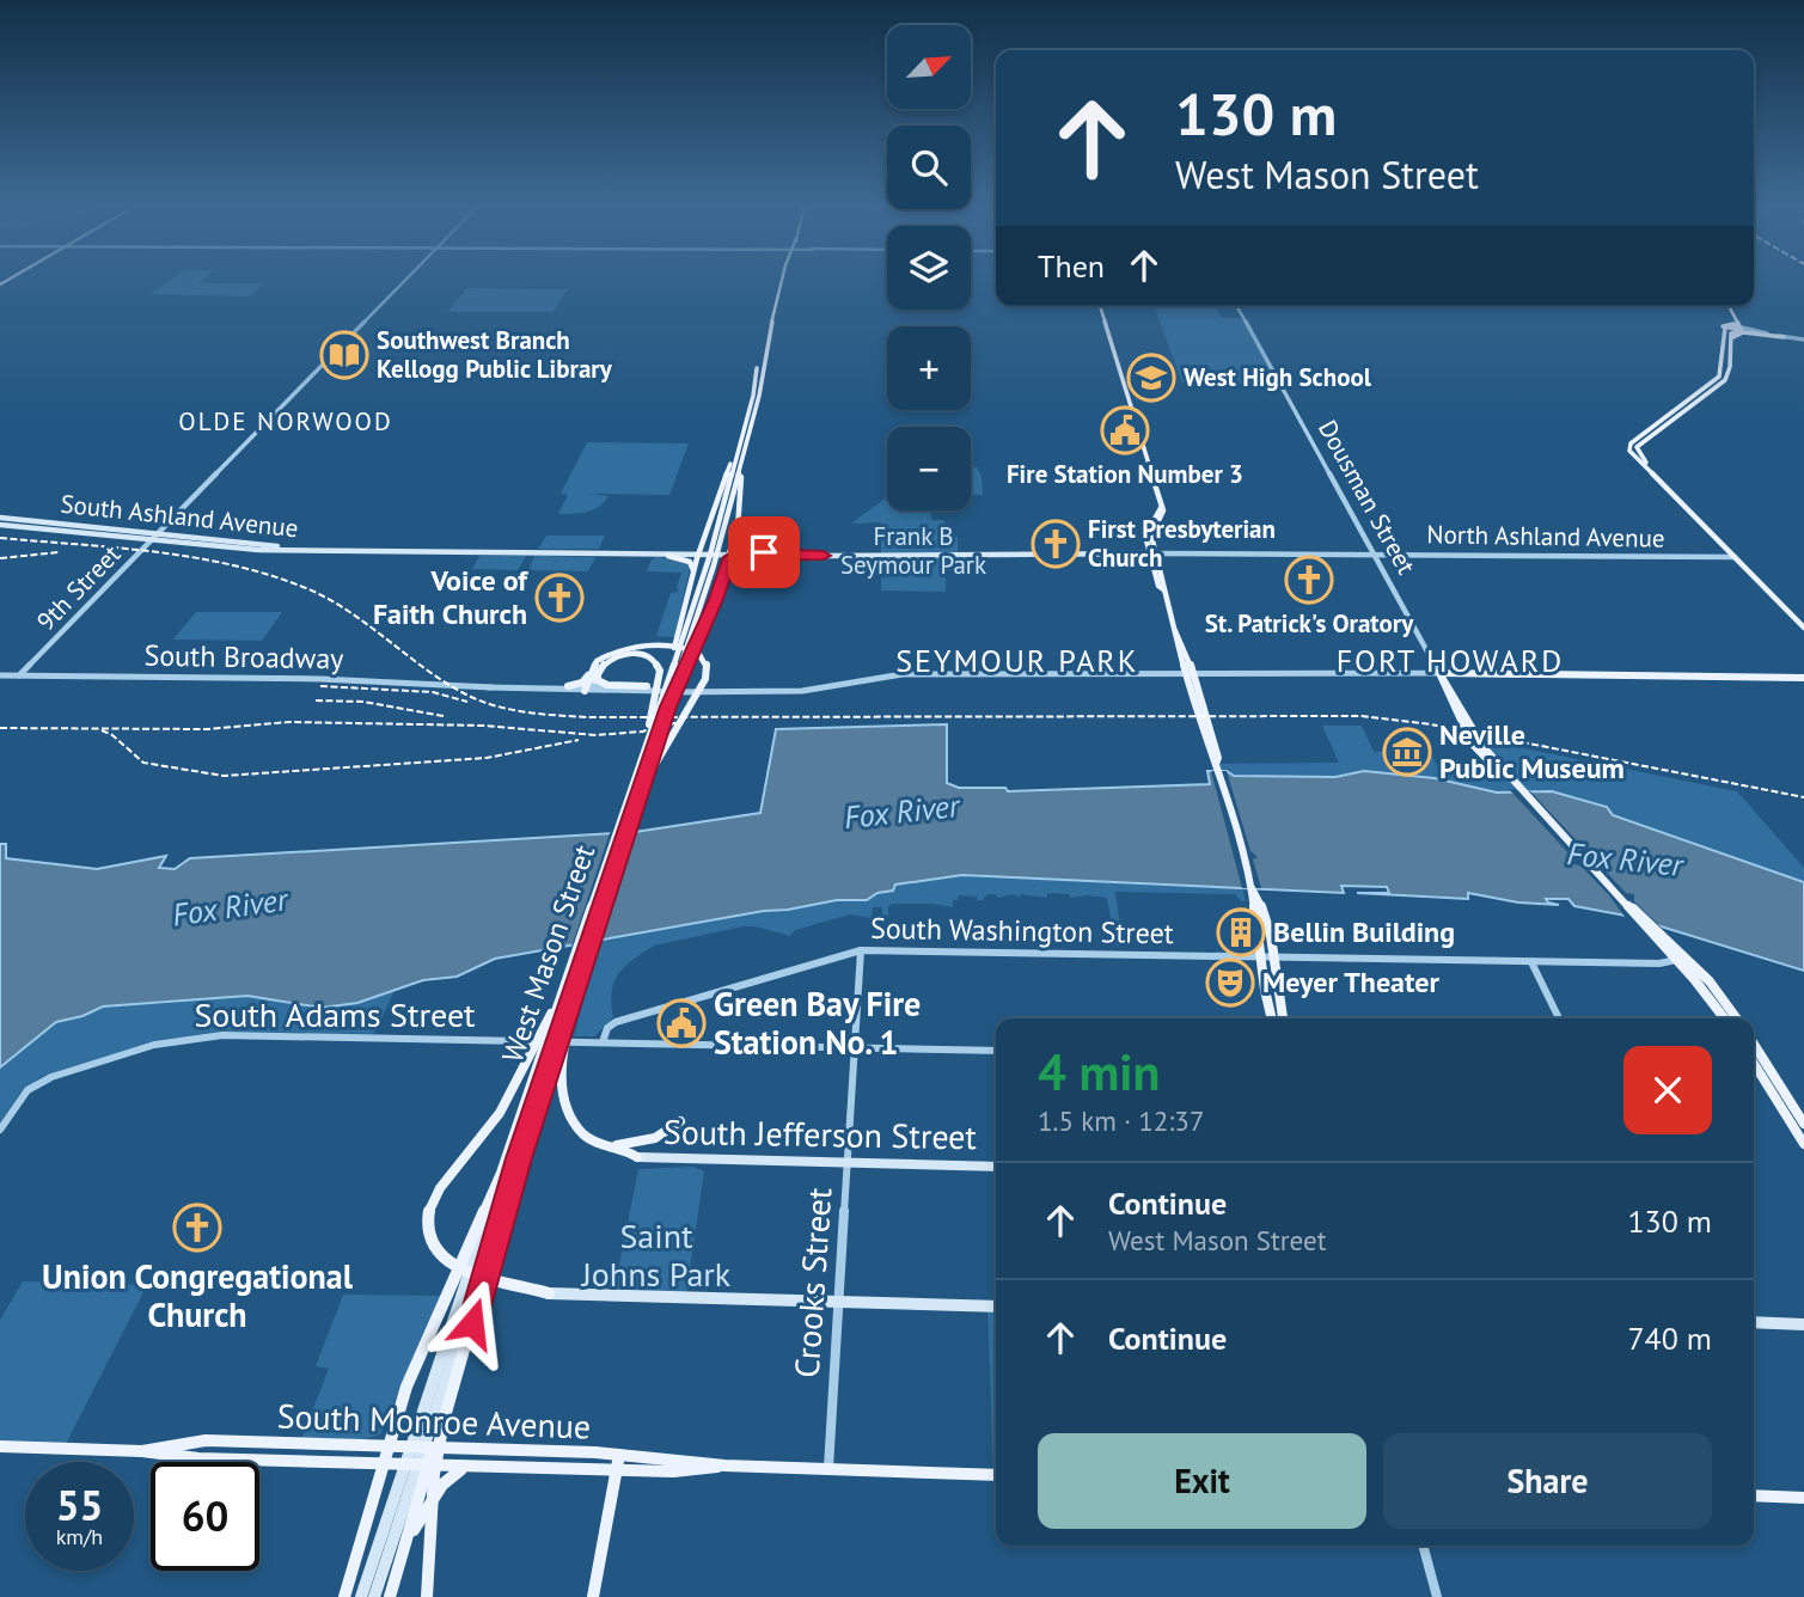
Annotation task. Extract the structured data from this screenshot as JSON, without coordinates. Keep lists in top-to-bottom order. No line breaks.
{"streets":{"main road":["Dousman Street","South Ashland Avenue","West Mason Street","South Jefferson Street","South Monroe Avenue"],"street":["North Ashland Avenue","9th Street","South Broadway","South Washington Street","South Adams Street","Crooks Street"]},"crossings":[["Dousman Street","North Ashland Avenue"],["Dousman Street","South Broadway"],["South Ashland Avenue","North Ashland Avenue"],["South Ashland Avenue","9th Street"],["9th Street","South Broadway"],["South Washington Street","South Adams Street"],["South Washington Street","Crooks Street"],["South Adams Street","Crooks Street"],["South Jefferson Street","Crooks Street"],["Crooks Street","South Monroe Avenue"]],"districts":["OLDE NORWOOD","SEYMOUR PARK","FORT HOWARD"],"water":["Fox River"],"parks":["Frank B Seymour Park","Saint Johns Park"],"places":{"library":["Southwest Branch Kellogg Public Library"],"school or university":["West High School"],"public building":["Fire Station Number 3","Green Bay Fire Station No. 1"],"church":["First Presbyterian Church","St. Patrick's Oratory","Voice of Faith Church","Union Congregational Church"],"museum":["Neville Public Museum"],"building":["Bellin Building"],"theatre":["Meyer Theater"]},"north":"top right","page":{"map_buttons":["+","−"],"turn":["130 m","West Mason Street"],"then":"Then","heading":["4 min","1.5 km · 12:37"],"list":[{"name":"Continue","note":"West Mason Street","value":"130 m"},{"name":"Continue","value":"740 m"}],"buttons":["Exit","Share"],"speed":"55 km/h","limit":"60"}}
